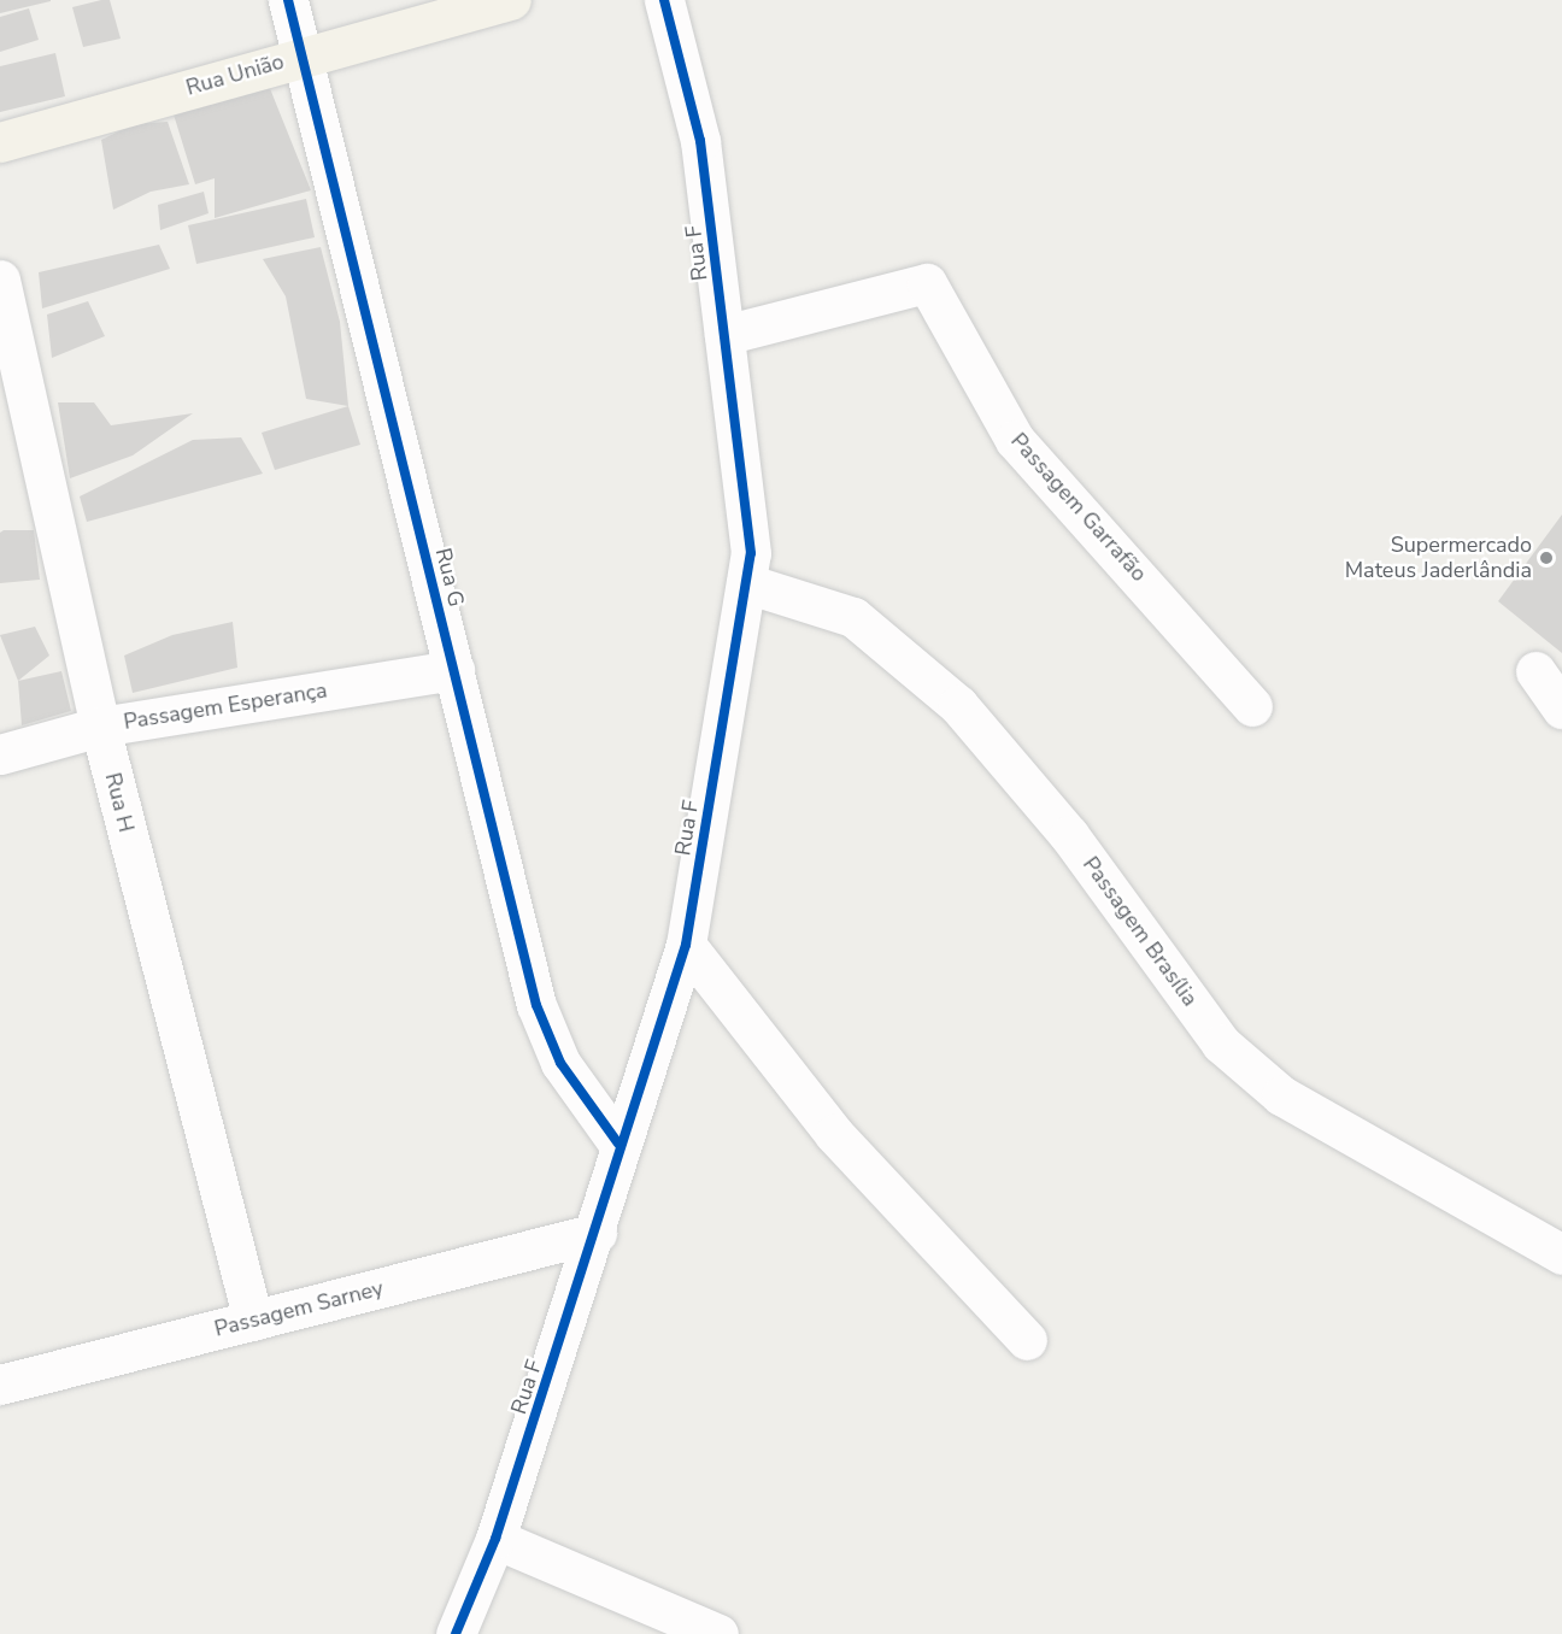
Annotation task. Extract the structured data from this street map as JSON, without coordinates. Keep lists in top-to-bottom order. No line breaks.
{"streets":{"main road":["Rua União"],"street":["Rua F","Passagem Garrafão","Rua G","Passagem Esperança","Rua H","Passagem Brasília","Passagem Sarney"]},"crossings":[["Rua União","Rua G"],["Rua F","Passagem Garrafão"],["Rua F","Rua G"],["Rua F","Passagem Brasília"],["Rua F","Passagem Sarney"],["Rua G","Passagem Esperança"],["Passagem Esperança","Rua H"],["Rua H","Passagem Sarney"]],"places":["Supermercado Mateus Jaderlândia"]}
